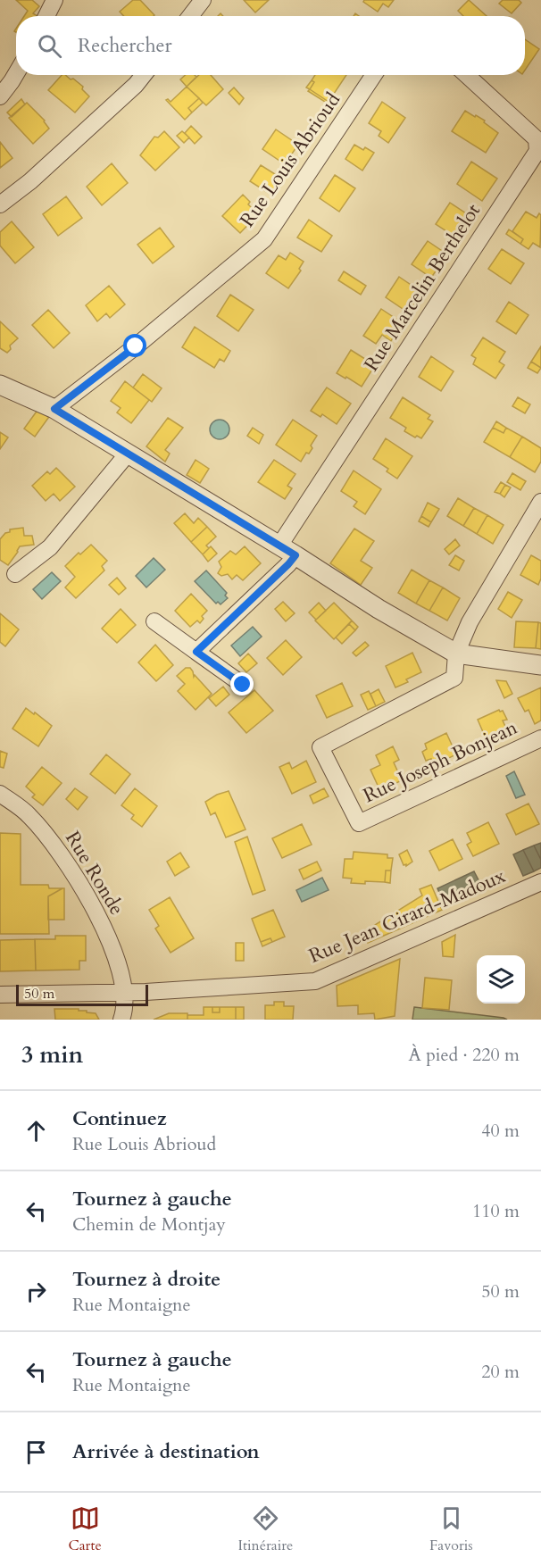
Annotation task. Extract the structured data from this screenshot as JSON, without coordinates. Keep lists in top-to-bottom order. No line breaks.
{"streets":{"street":["Rue Louis Abrioud","Rue Marcelin Berthelot","Rue Joseph Bonjean","Rue Ronde","Rue Jean Girard-Madoux"]},"crossings":[["Rue Ronde","Rue Jean Girard-Madoux"]],"scale_bar":"50 m","page":{"search":"Rechercher","scale":"50 m","heading":["3 min","À pied · 220 m"],"list":[["Continuez","Rue Louis Abrioud","40 m"],["Tournez à gauche","Chemin de Montjay","110 m"],["Tournez à droite","Rue Montaigne","50 m"],["Tournez à gauche","Rue Montaigne","20 m"],"Arrivée à destination"],"nav":["Carte","Itinéraire","Favoris"]}}
